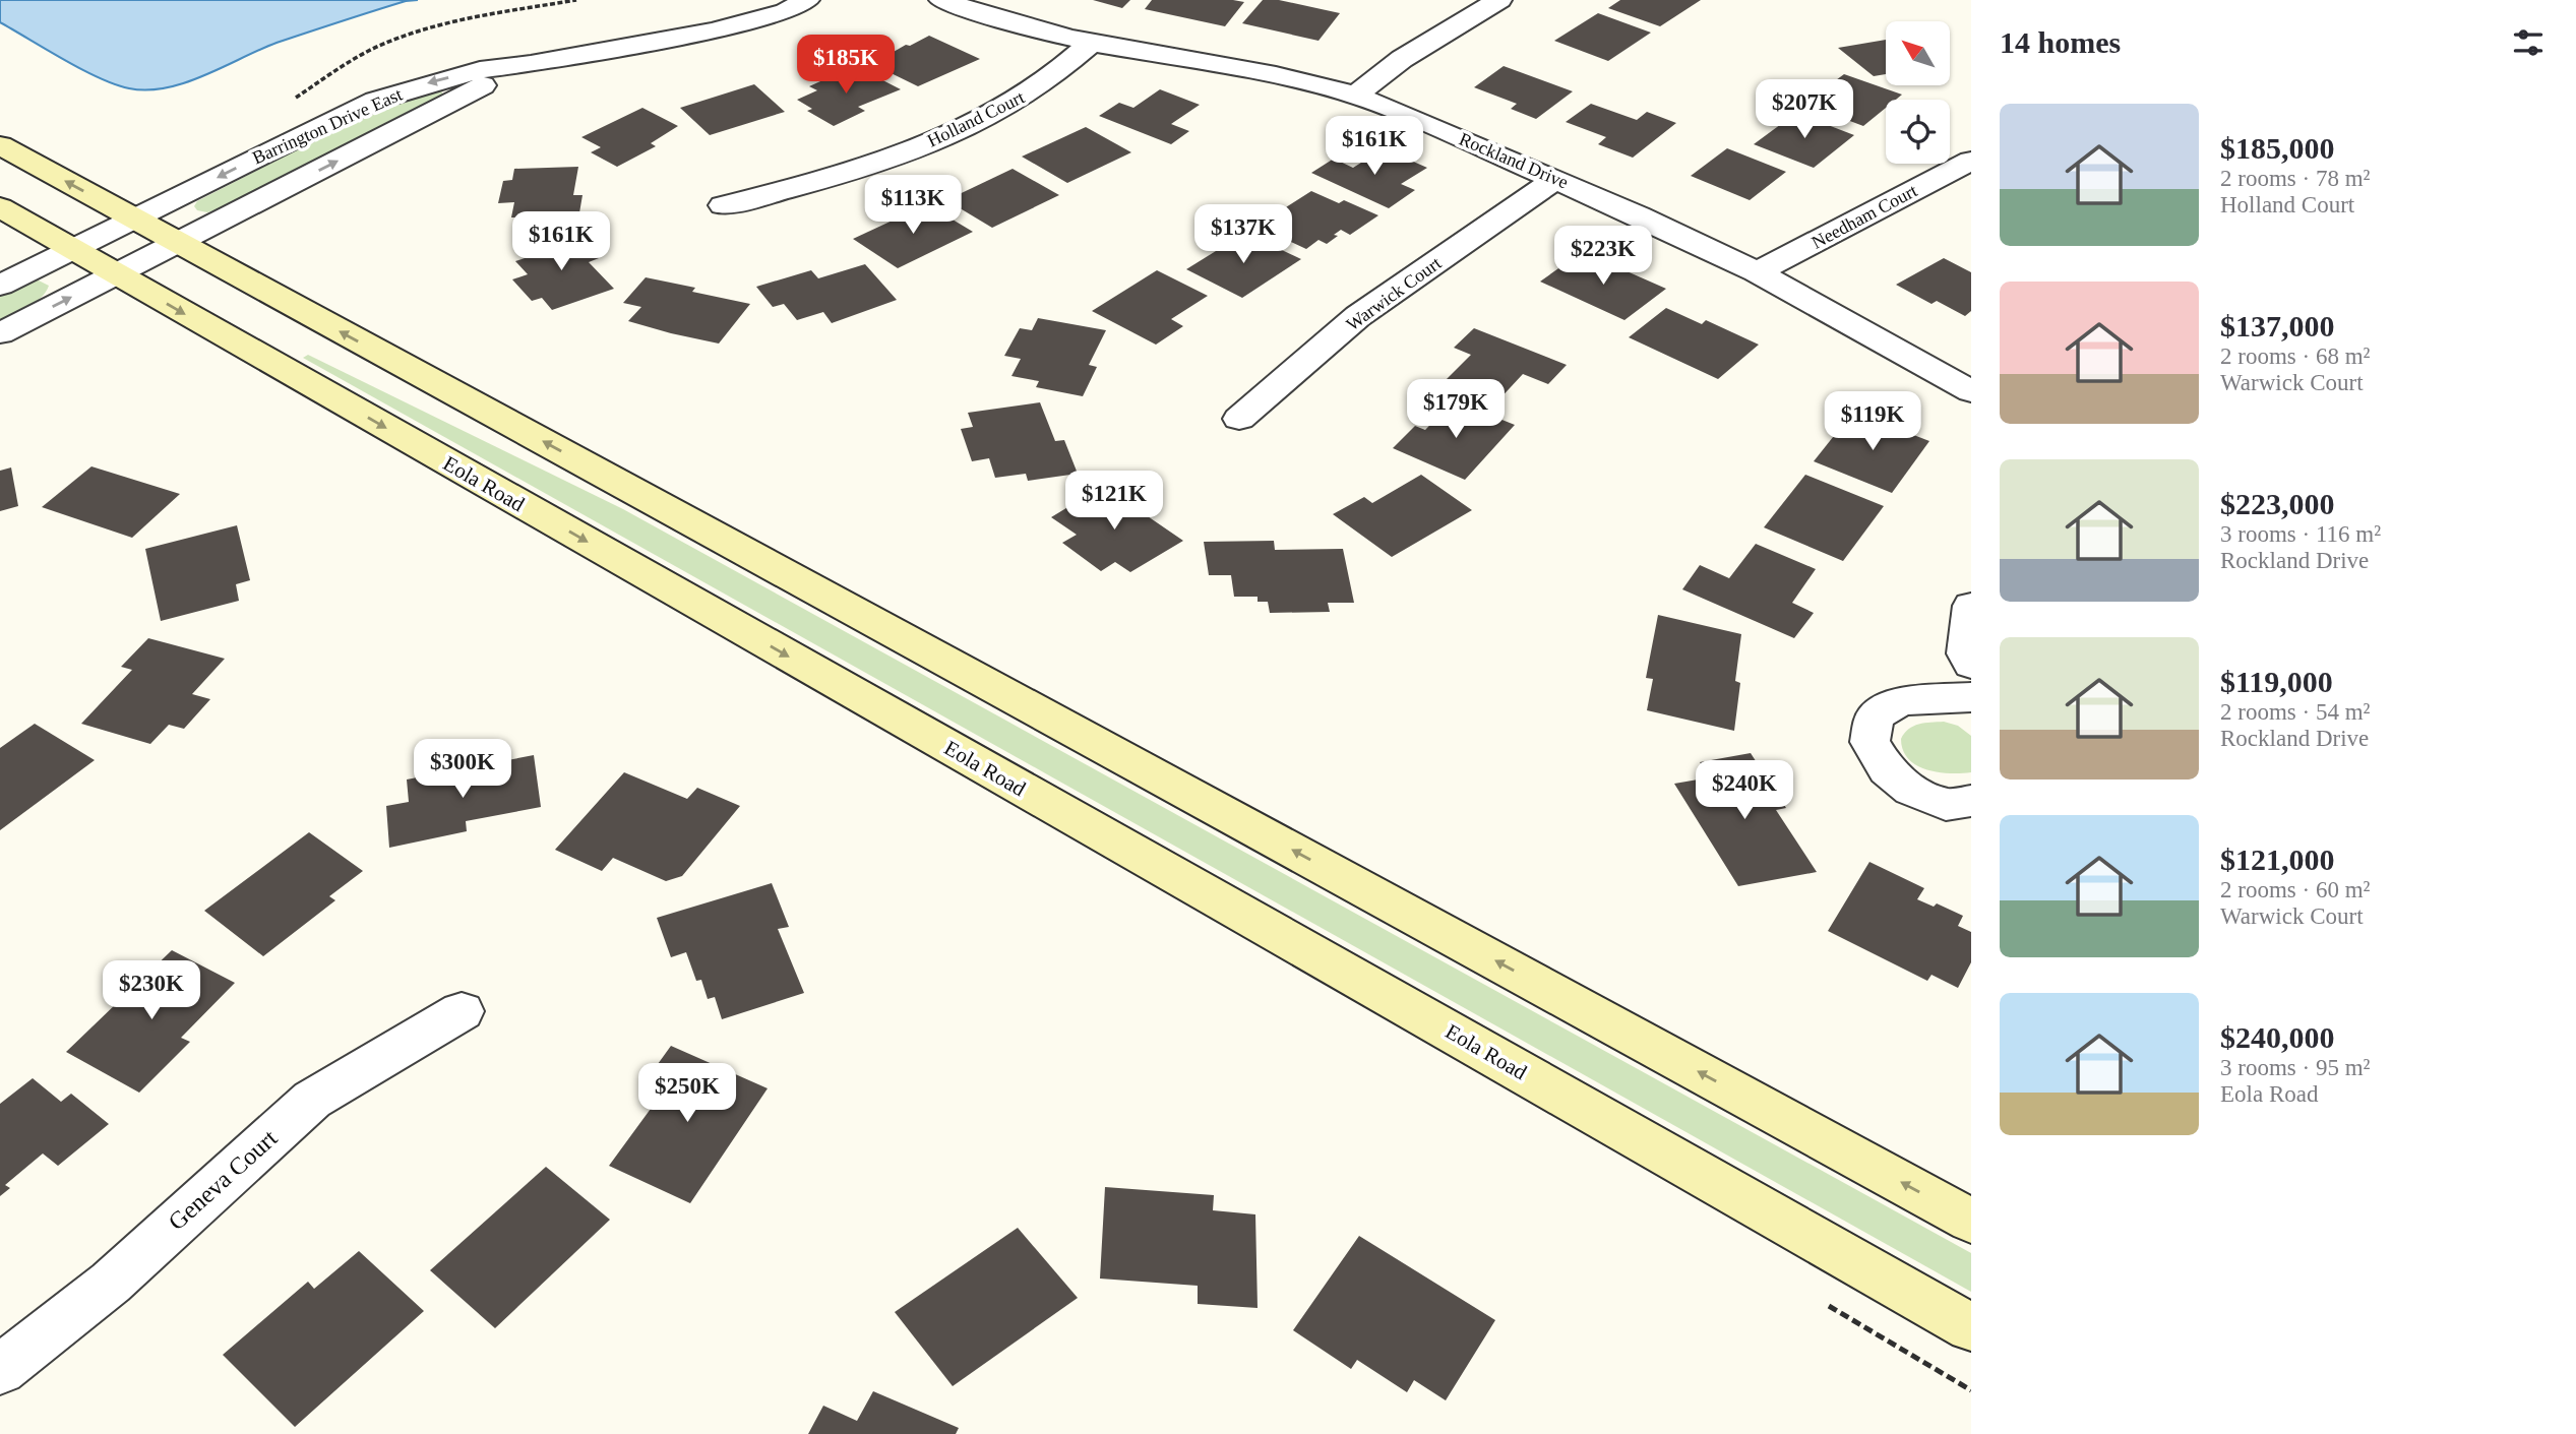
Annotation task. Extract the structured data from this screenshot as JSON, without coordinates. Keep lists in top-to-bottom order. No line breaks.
{"streets":{"street":["Holland Court","Barrington Drive East","Rockland Drive","Needham Court","Warwick Court","Eola Road","Geneva Court"]},"crossings":[["Holland Court","Rockland Drive"],["Barrington Drive East","Eola Road"],["Rockland Drive","Needham Court"],["Rockland Drive","Warwick Court"]],"north":"top left","page":{"heading":"14 homes","price":["$185K","$207K","$161K","$113K","$137K","$161K","$223K","$179K","$119K","$121K","$300K","$240K","$230K","$250K"],"list":[{"name":"$185,000","note":"2 rooms · 78 m² · Holland Court"},{"name":"$137,000","note":"2 rooms · 68 m² · Warwick Court"},{"name":"$223,000","note":"3 rooms · 116 m² · Rockland Drive"},{"name":"$119,000","note":"2 rooms · 54 m² · Rockland Drive"},{"name":"$121,000","note":"2 rooms · 60 m² · Warwick Court"},{"name":"$240,000","note":"3 rooms · 95 m² · Eola Road"}]}}
